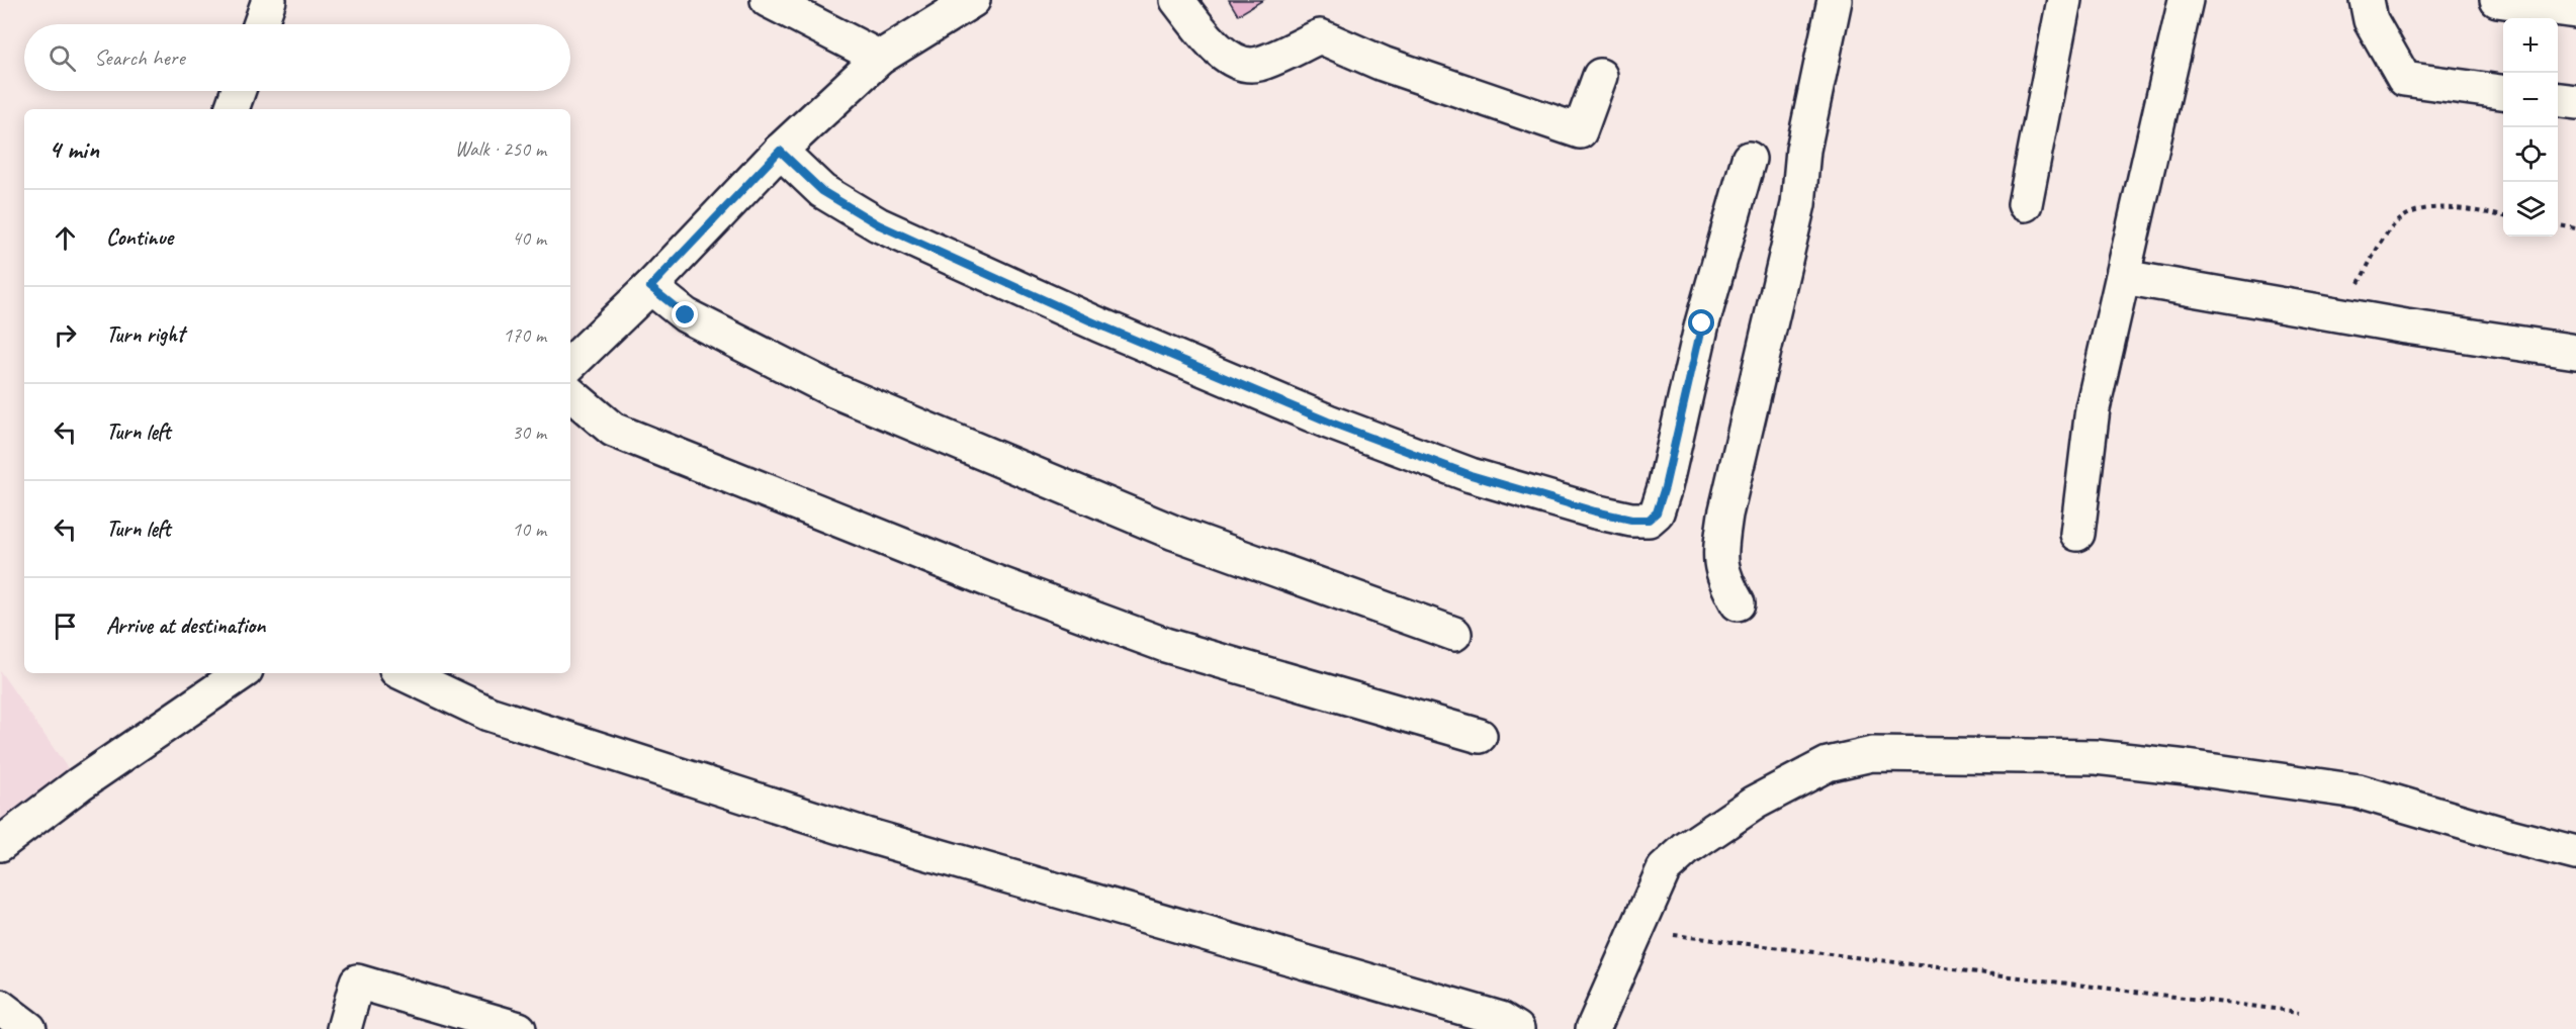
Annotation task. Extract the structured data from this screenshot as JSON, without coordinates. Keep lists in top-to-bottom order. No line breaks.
{"page":{"map_buttons":["+","−"],"search":"Search here","heading":["4 min","Walk · 250 m"],"list":[["Continue","40 m"],["Turn right","170 m"],["Turn left","30 m"],["Turn left","10 m"],"Arrive at destination"]}}
